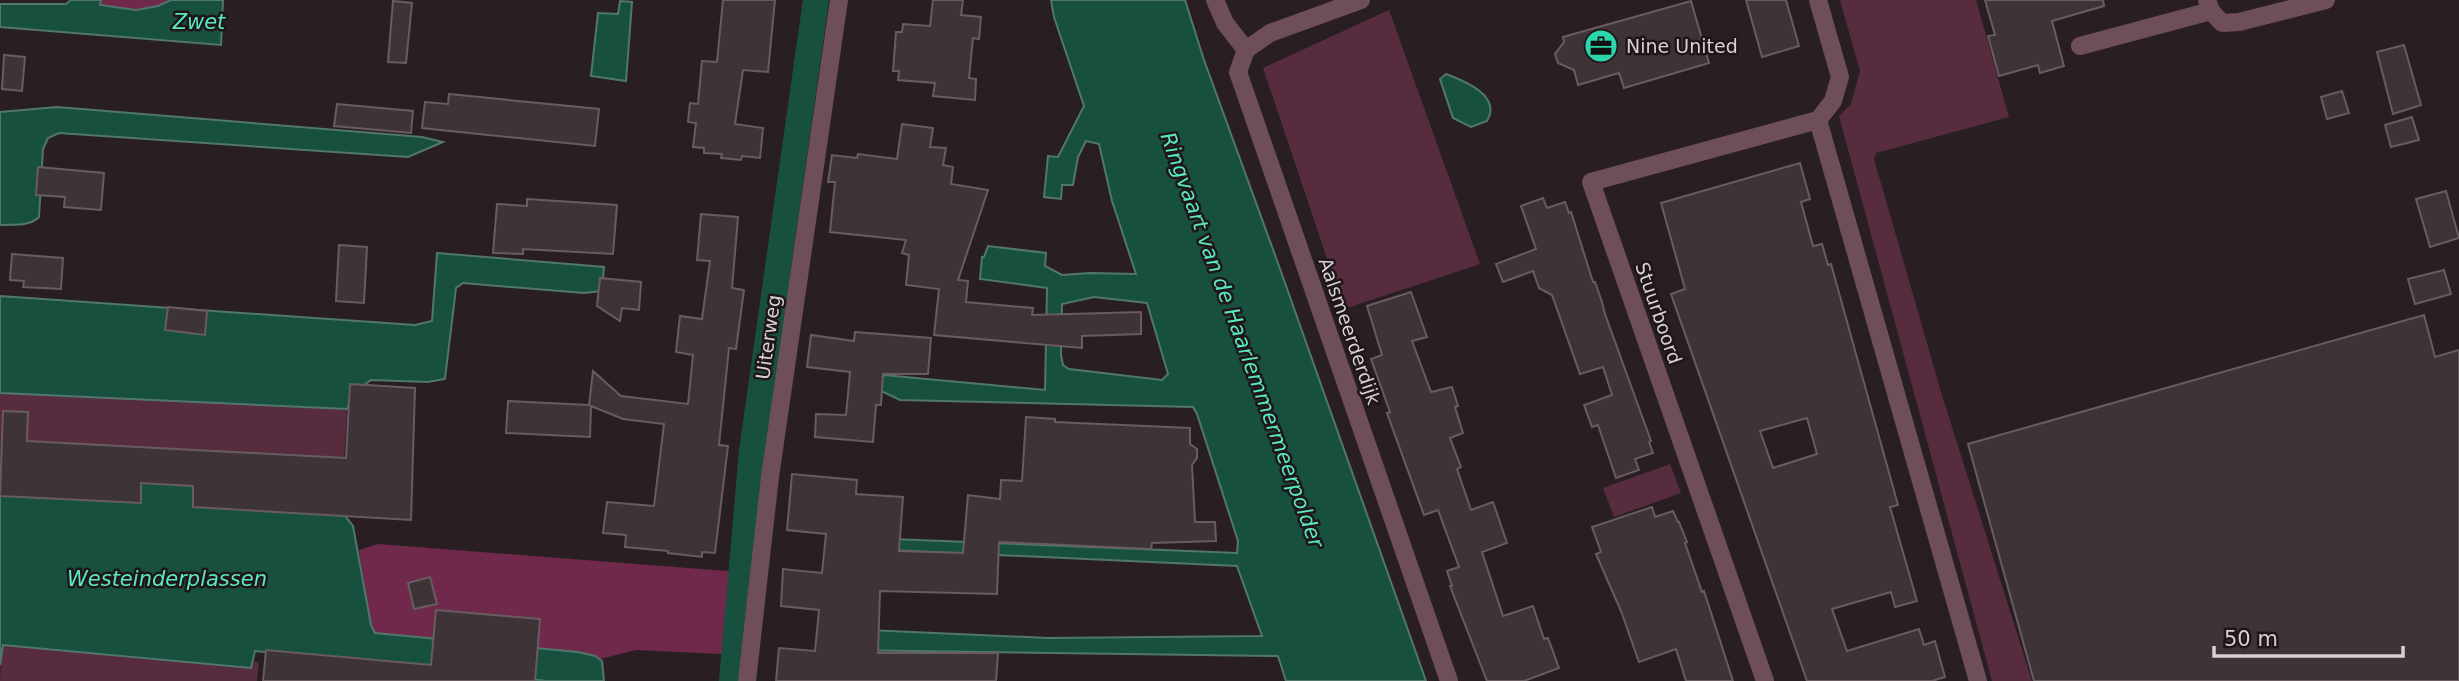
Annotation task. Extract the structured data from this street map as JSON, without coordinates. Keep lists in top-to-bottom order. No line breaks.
{"streets":{"street":["Stuurboord","Aalsmeerderdijk","Uiterweg"]},"water":["Zwet","Ringvaart van de Haarlemmermeerpolder","Westeinderplassen"],"places":{"office":["Nine United"]},"scale_bar":"50 m"}
